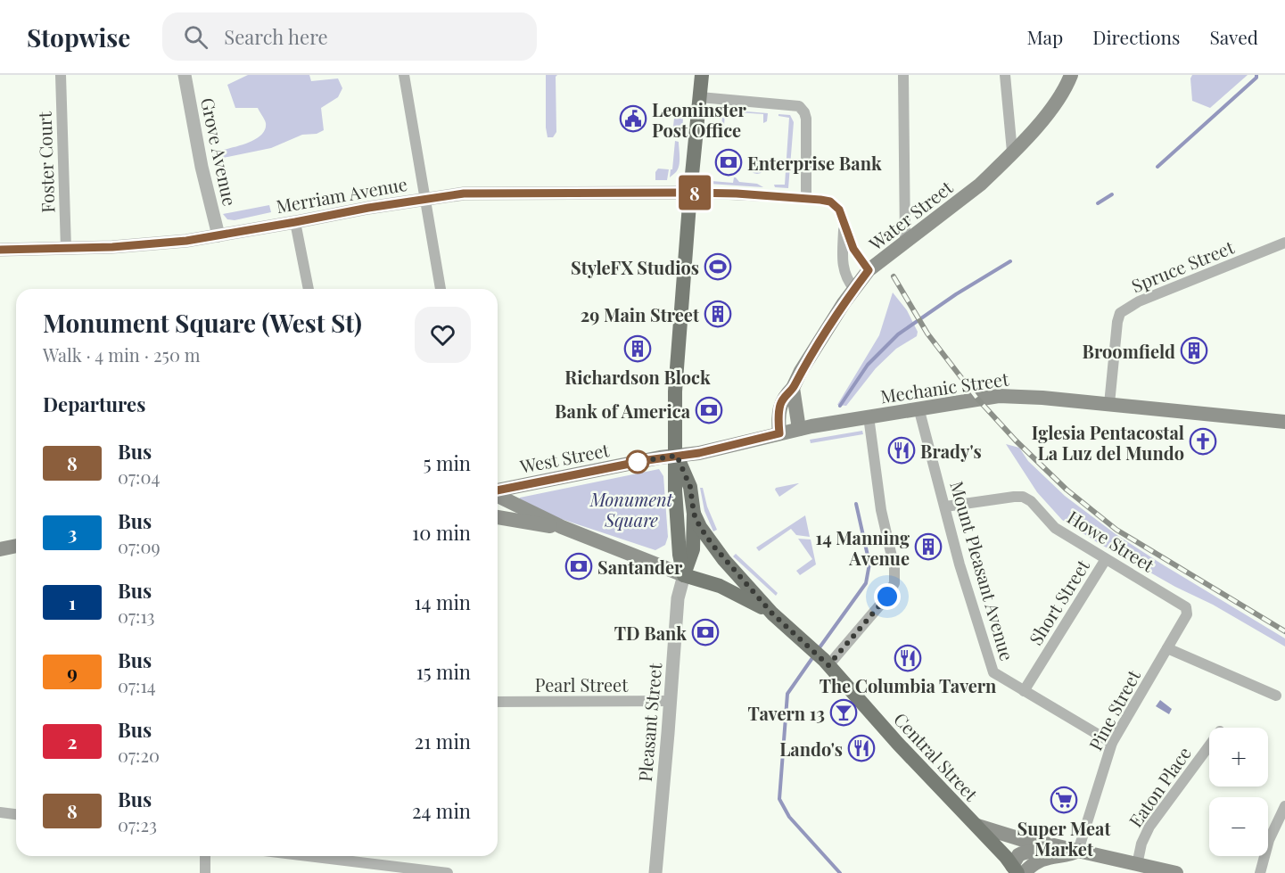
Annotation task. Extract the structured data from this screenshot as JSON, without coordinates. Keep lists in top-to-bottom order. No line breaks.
{"streets":{"main road":["Water Street","Mechanic Street","West Street","Central Street"],"street":["Grove Avenue","Foster Court","Merriam Avenue","Spruce Street","Howe Street","Mount Pleasant Avenue","Short Street","Pearl Street","Pine Street","Pleasant Street","Eaton Place"]},"crossings":[["Grove Avenue","Merriam Avenue"],["Foster Court","Merriam Avenue"],["Water Street","Mechanic Street"],["Spruce Street","Mechanic Street"],["Mechanic Street","West Street"],["Mechanic Street","Mount Pleasant Avenue"],["Howe Street","Mount Pleasant Avenue"],["Howe Street","Short Street"],["Howe Street","Pine Street"],["Mount Pleasant Avenue","Short Street"],["Mount Pleasant Avenue","Pine Street"],["Pearl Street","Pleasant Street"]],"parks":["Monument Square"],"places":{"public building":["Leominster Post Office"],"bank":["Enterprise Bank","Bank of America","Santander","TD Bank"],"sports":["StyleFX Studios"],"building":["29 Main Street","Richardson Block","Broomfield","14 Manning Avenue"],"church":["Iglesia Pentacostal La Luz del Mundo"],"restaurant":["Brady's","The Columbia Tavern","Lando's"],"bar":["Tavern 13"],"supermarket":["Super Meat Market"]},"lines":["bus line 8"],"page":{"header":"Stopwise","search":"Search here","nav":["Map","Directions","Saved"],"on_map":"8","heading":[["Monument Square (West St)","Walk · 4 min · 250 m"],"Departures"],"list":[{"mark":"8","name":"Bus","note":"07:04","value":"5 min"},{"mark":"3","name":"Bus","note":"07:09","value":"10 min"},{"mark":"1","name":"Bus","note":"07:13","value":"14 min"},{"mark":"9","name":"Bus","note":"07:14","value":"15 min"},{"mark":"2","name":"Bus","note":"07:20","value":"21 min"},{"mark":"8","name":"Bus","note":"07:23","value":"24 min"}],"map_buttons":["+","−"]}}
